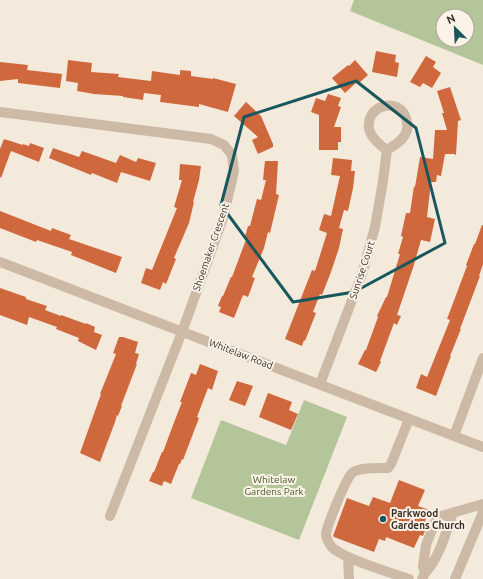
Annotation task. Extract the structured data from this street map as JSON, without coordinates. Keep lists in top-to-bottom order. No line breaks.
{"streets":{"street":["Shoemaker Crescent","Sunrise Court","Whitelaw Road"]},"crossings":[["Shoemaker Crescent","Whitelaw Road"],["Sunrise Court","Whitelaw Road"]],"parks":["Whitelaw Gardens Park"],"places":["Parkwood Gardens Church"],"north":"top left"}
